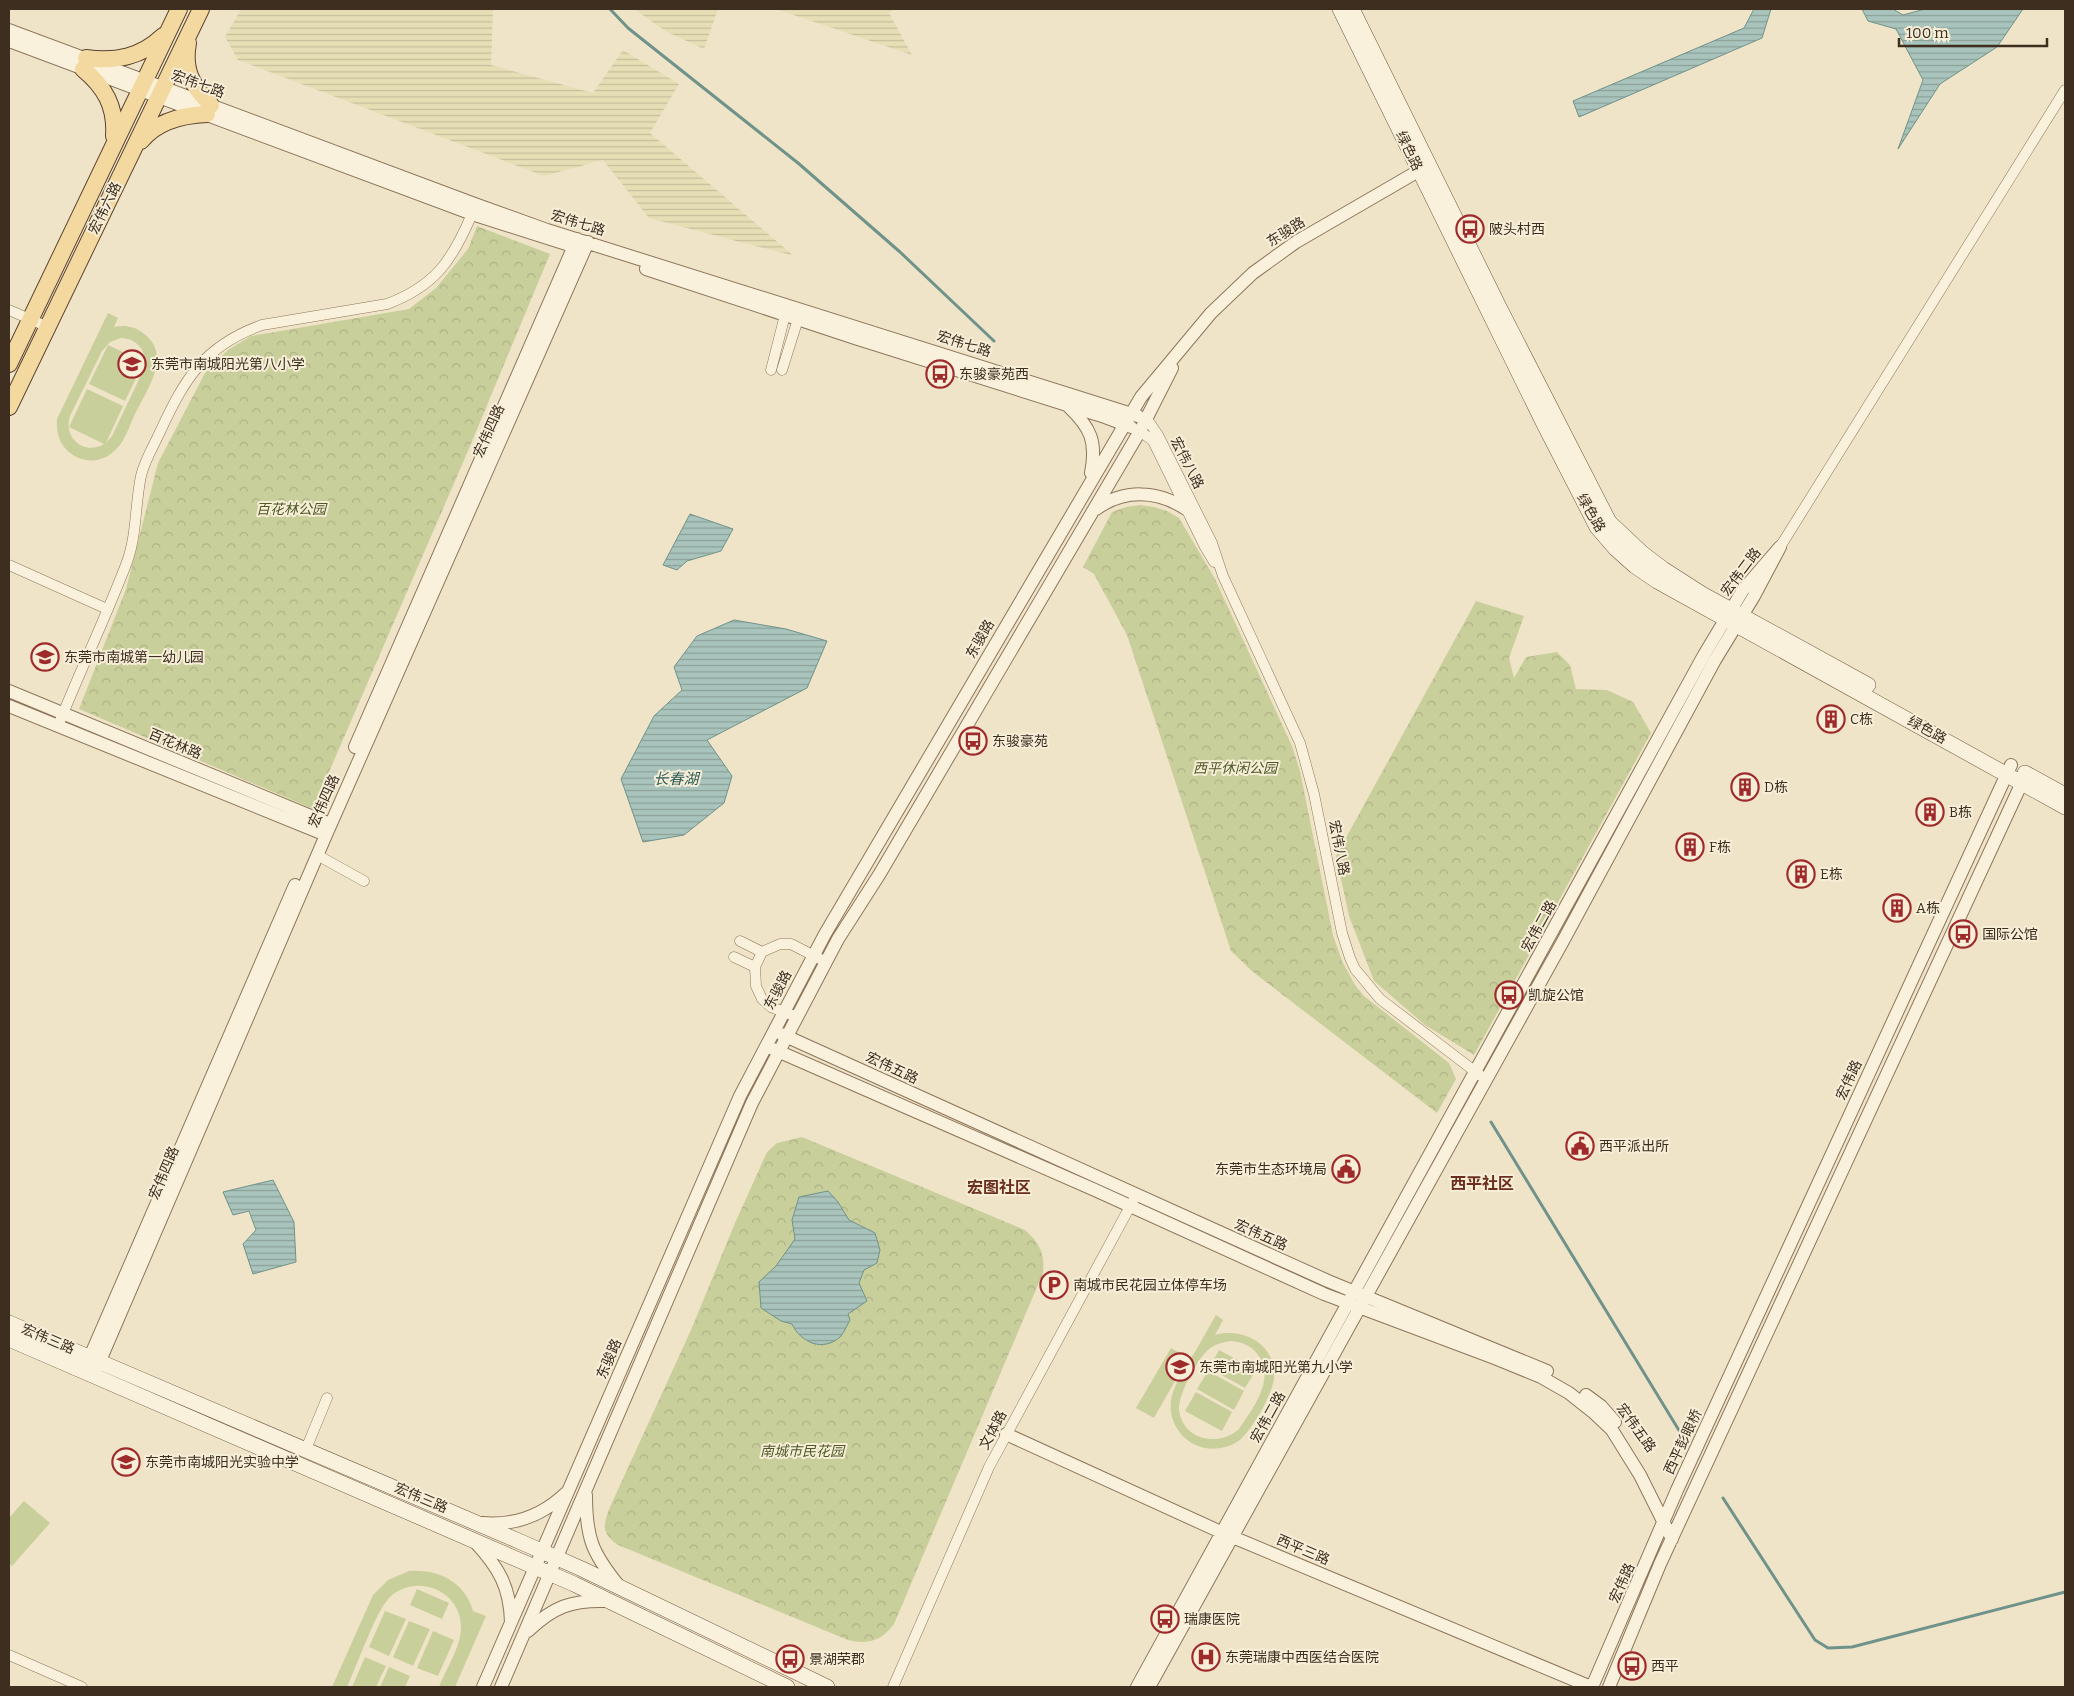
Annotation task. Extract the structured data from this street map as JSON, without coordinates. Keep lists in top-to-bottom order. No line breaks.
{"streets":{"main road":["绿色路","宏伟六路","宏伟三路"],"street":["宏伟七路","东骏路","宏伟四路","宏伟八路","宏伟二路","百花林路","宏伟五路","宏伟路","文体路","西平彭眼桥","西平三路"]},"crossings":[["宏伟七路","宏伟六路"],["宏伟七路","东骏路"],["宏伟七路","宏伟四路"],["宏伟七路","宏伟八路"],["绿色路","东骏路"],["绿色路","宏伟二路"],["绿色路","宏伟路"],["东骏路","宏伟八路"],["东骏路","宏伟五路"],["东骏路","宏伟三路"],["宏伟四路","百花林路"],["宏伟四路","宏伟三路"],["宏伟八路","宏伟二路"],["宏伟二路","宏伟五路"],["宏伟二路","西平三路"],["宏伟五路","宏伟路"],["宏伟五路","文体路"],["宏伟路","西平彭眼桥"],["宏伟路","西平三路"],["文体路","西平三路"]],"districts":["西平社区","宏图社区"],"water":["长春湖"],"parks":["百花林公园","西平休闲公园","南城市民花园"],"places":{"bus stop":["陂头村西","东骏豪苑西","东骏豪苑","国际公馆","凯旋公馆","瑞康医院","景湖荣郡","西平"],"school or university":["东莞市南城阳光第八小学","东莞市南城第一幼儿园","东莞市南城阳光第九小学","东莞市南城阳光实验中学"],"building":["C栋","D栋","B栋","F栋","E栋","A栋"],"public building":["西平派出所","东莞市生态环境局"],"parking":["南城市民花园立体停车场"],"hospital":["东莞瑞康中西医结合医院"]},"scale_bar":"100 m"}
